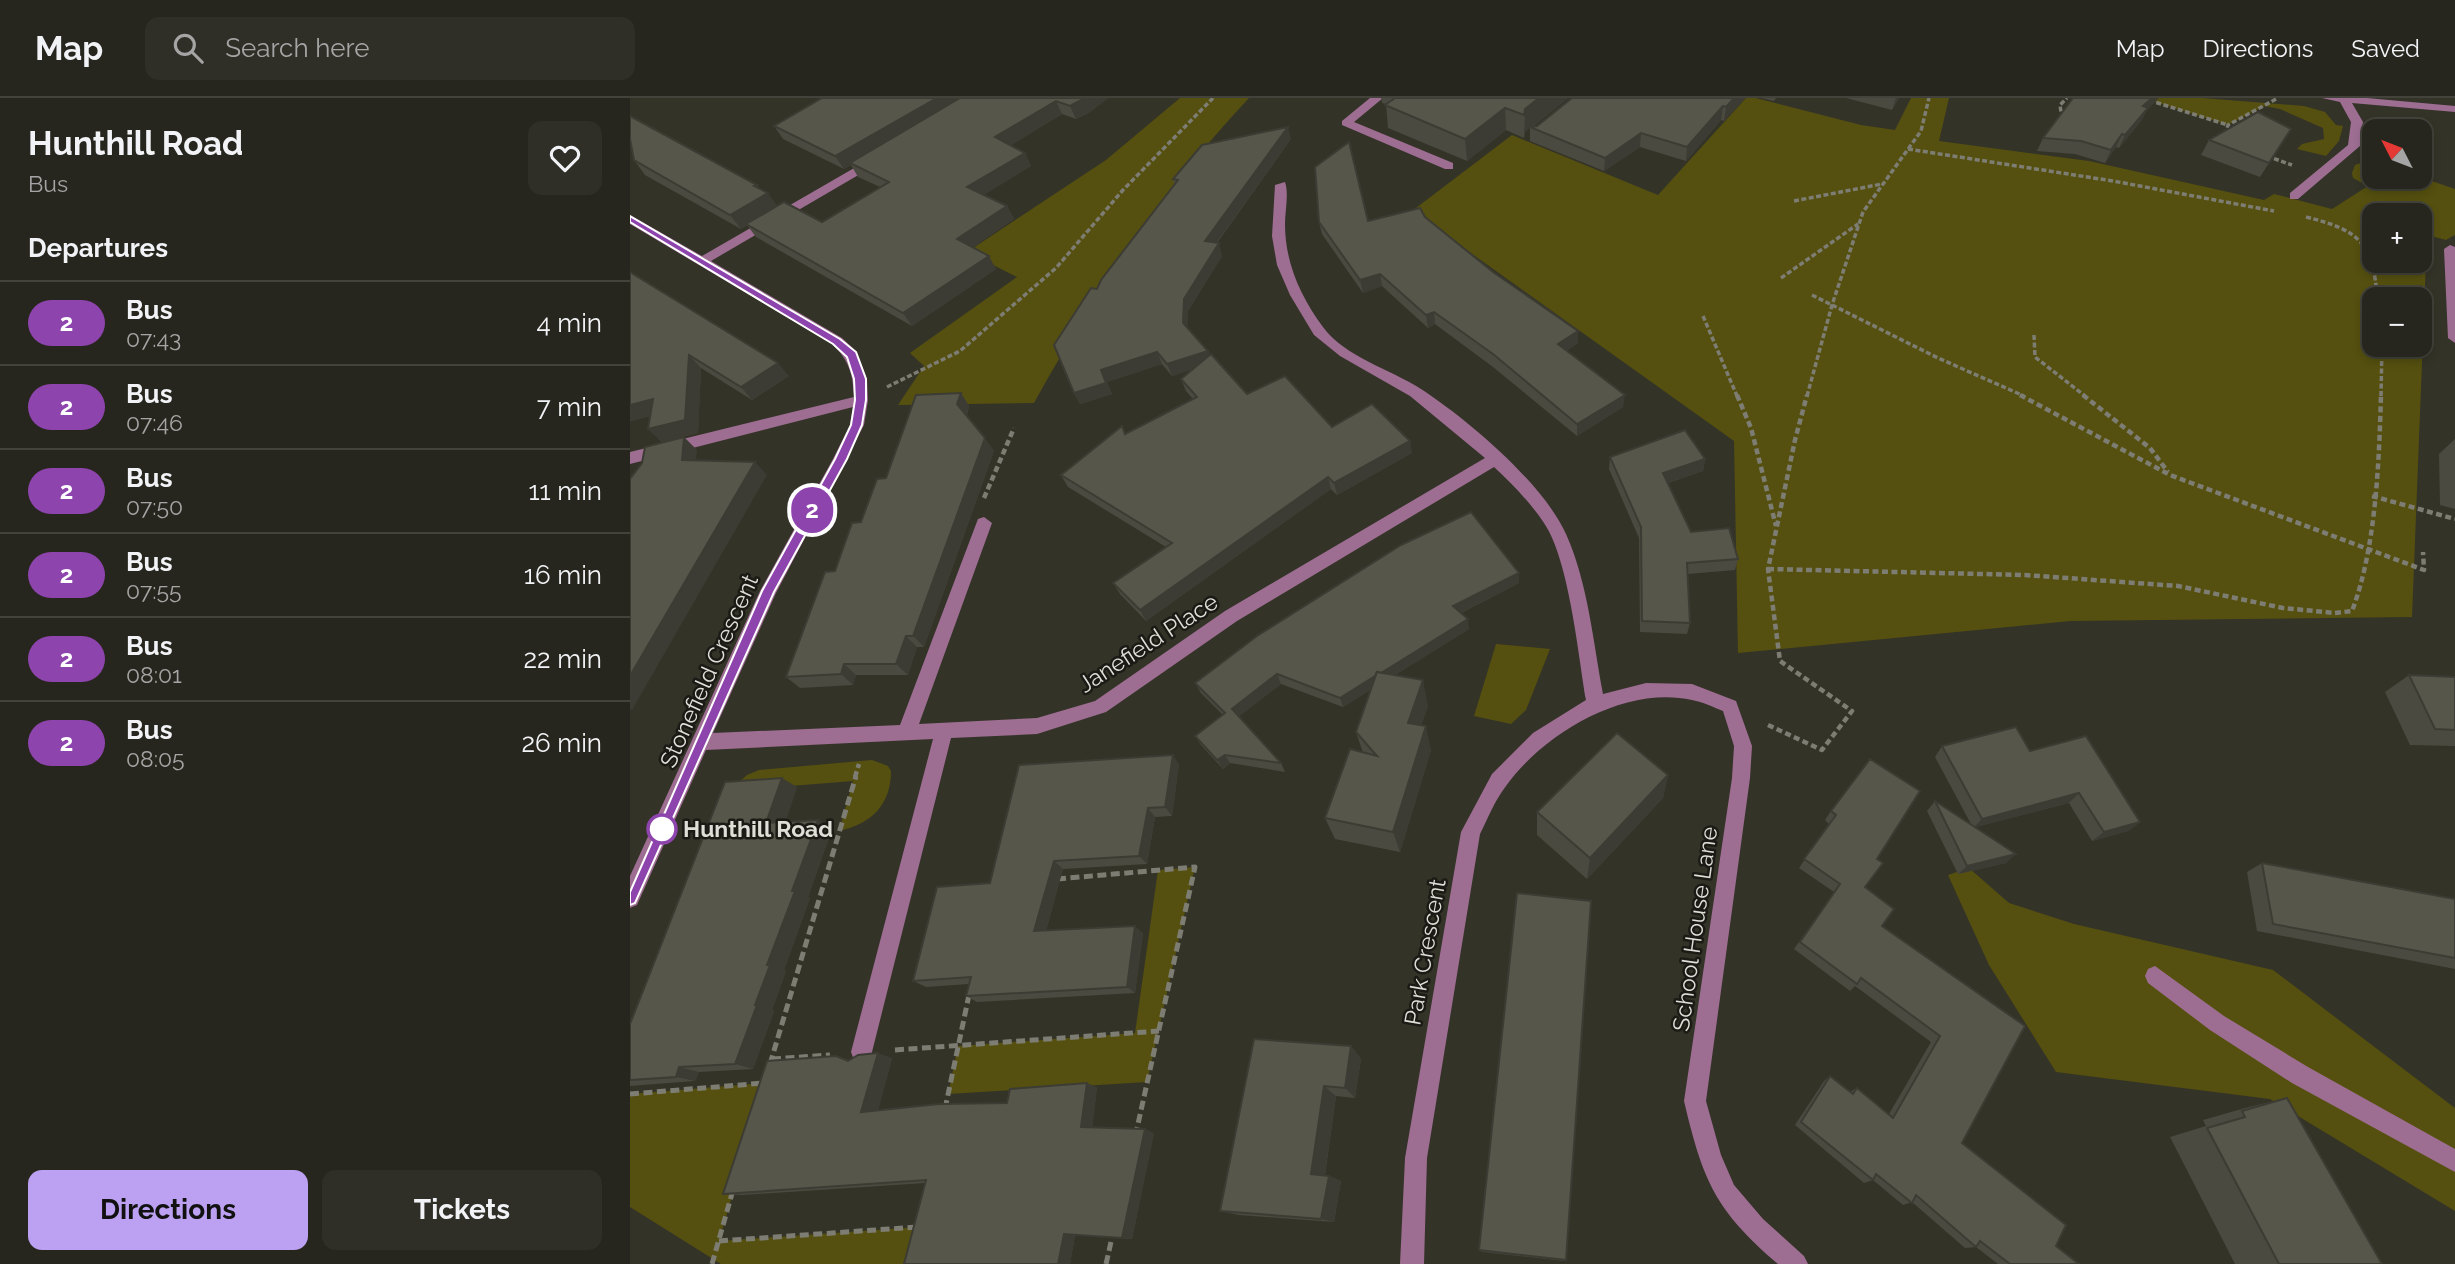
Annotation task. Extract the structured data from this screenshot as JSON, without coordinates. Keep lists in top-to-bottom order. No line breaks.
{"streets":{"street":["Janefield Place","Stonefield Crescent","School House Lane","Park Crescent"]},"crossings":[["Janefield Place","Stonefield Crescent"]],"places":["Hunthill Road"],"lines":["bus line 2"],"north":"top left","page":{"header":"Map","search":"Search here","nav":["Map","Directions","Saved"],"heading":[["Hunthill Road","Bus"],"Departures"],"on_map":"2","map_buttons":["+","−"],"list":[{"mark":"2","name":"Bus","note":"07:43","value":"4 min"},{"mark":"2","name":"Bus","note":"07:46","value":"7 min"},{"mark":"2","name":"Bus","note":"07:50","value":"11 min"},{"mark":"2","name":"Bus","note":"07:55","value":"16 min"},{"mark":"2","name":"Bus","note":"08:01","value":"22 min"},{"mark":"2","name":"Bus","note":"08:05","value":"26 min"}],"buttons":["Directions","Tickets"]}}
